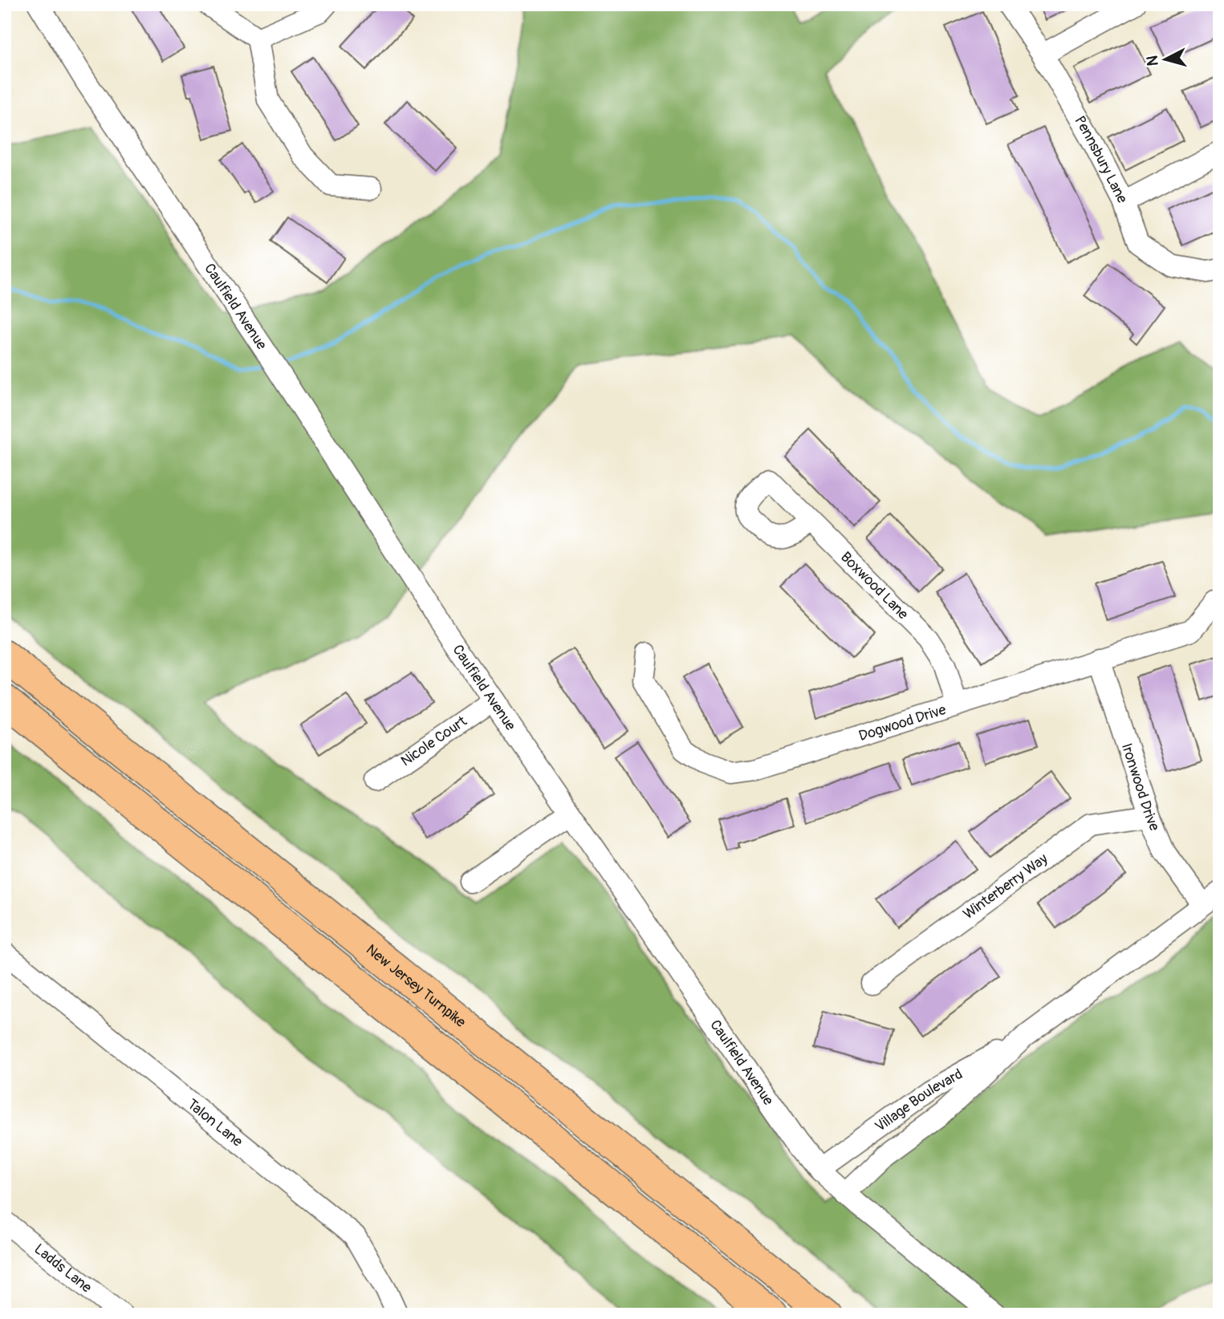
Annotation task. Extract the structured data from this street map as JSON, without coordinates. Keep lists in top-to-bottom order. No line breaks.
{"streets":{"highway":["New Jersey Turnpike"],"street":["Pennsbury Lane","Caulfield Avenue","Boxwood Lane","Dogwood Drive","Nicole Court","Ironwood Drive","Winterberry Way","Village Boulevard","Talon Lane","Ladds Lane"]},"crossings":[["Caulfield Avenue","Nicole Court"],["Caulfield Avenue","Village Boulevard"],["Boxwood Lane","Dogwood Drive"],["Dogwood Drive","Ironwood Drive"],["Ironwood Drive","Winterberry Way"],["Ironwood Drive","Village Boulevard"]],"north":"left"}
